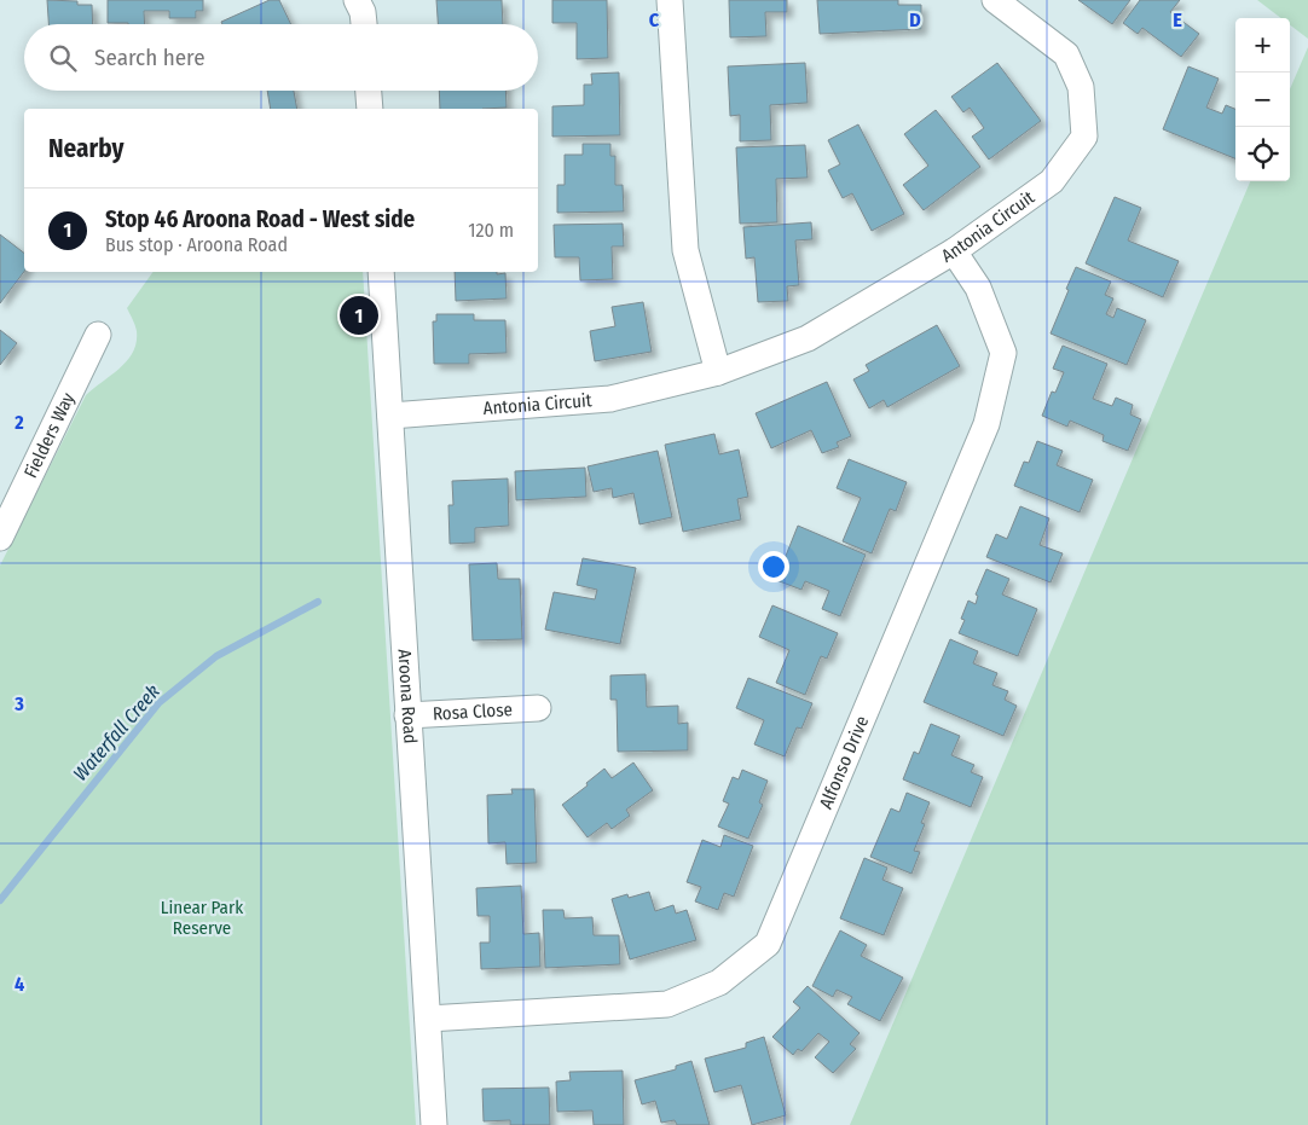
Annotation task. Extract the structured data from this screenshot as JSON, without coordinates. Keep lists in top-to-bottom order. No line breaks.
{"streets":{"street":["Antonia Circuit","Fielders Way","Aroona Road","Rosa Close","Alfonso Drive"]},"crossings":[["Antonia Circuit","Aroona Road"],["Antonia Circuit","Alfonso Drive"],["Aroona Road","Rosa Close"],["Aroona Road","Alfonso Drive"]],"water":["Waterfall Creek"],"parks":["Linear Park Reserve"],"page":{"map_buttons":["+","−"],"search":"Search here","heading":"Nearby","list":[{"mark":"1","name":"Stop 46 Aroona Road - West side","note":"Bus stop · Aroona Road","value":"120 m"}],"pins":"1"},"grid":{"columns":["C","D","E"],"rows":["2","3","4"]}}
